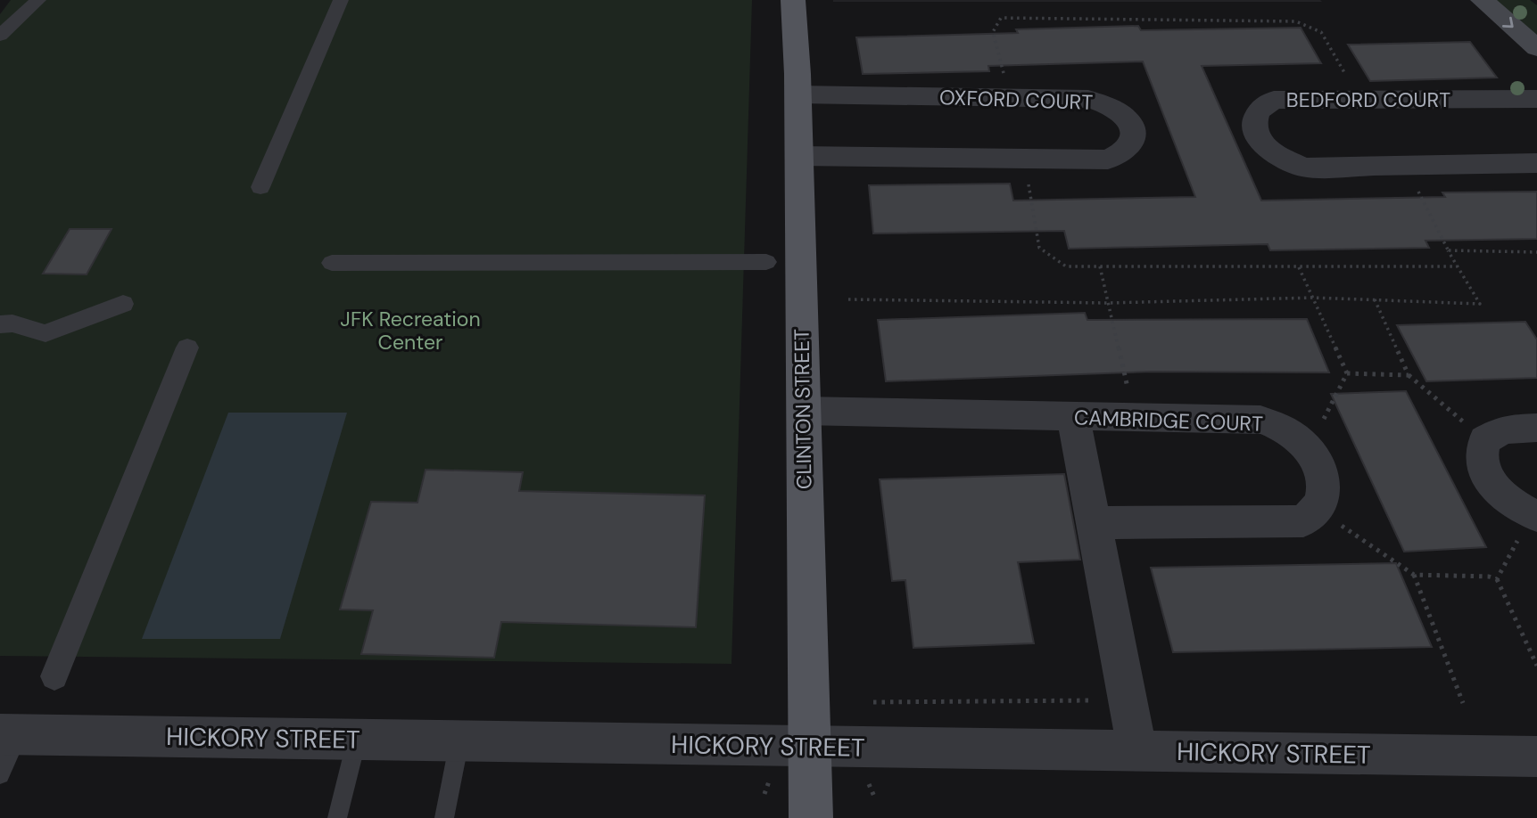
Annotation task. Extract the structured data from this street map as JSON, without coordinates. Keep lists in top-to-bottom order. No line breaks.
{"streets":{"main road":["CLINTON STREET"],"street":["OXFORD COURT","BEDFORD COURT","CAMBRIDGE COURT","HICKORY STREET"]},"crossings":[["OXFORD COURT","CLINTON STREET"],["CLINTON STREET","CAMBRIDGE COURT"],["CLINTON STREET","HICKORY STREET"]],"parks":["JFK Recreation Center"]}
